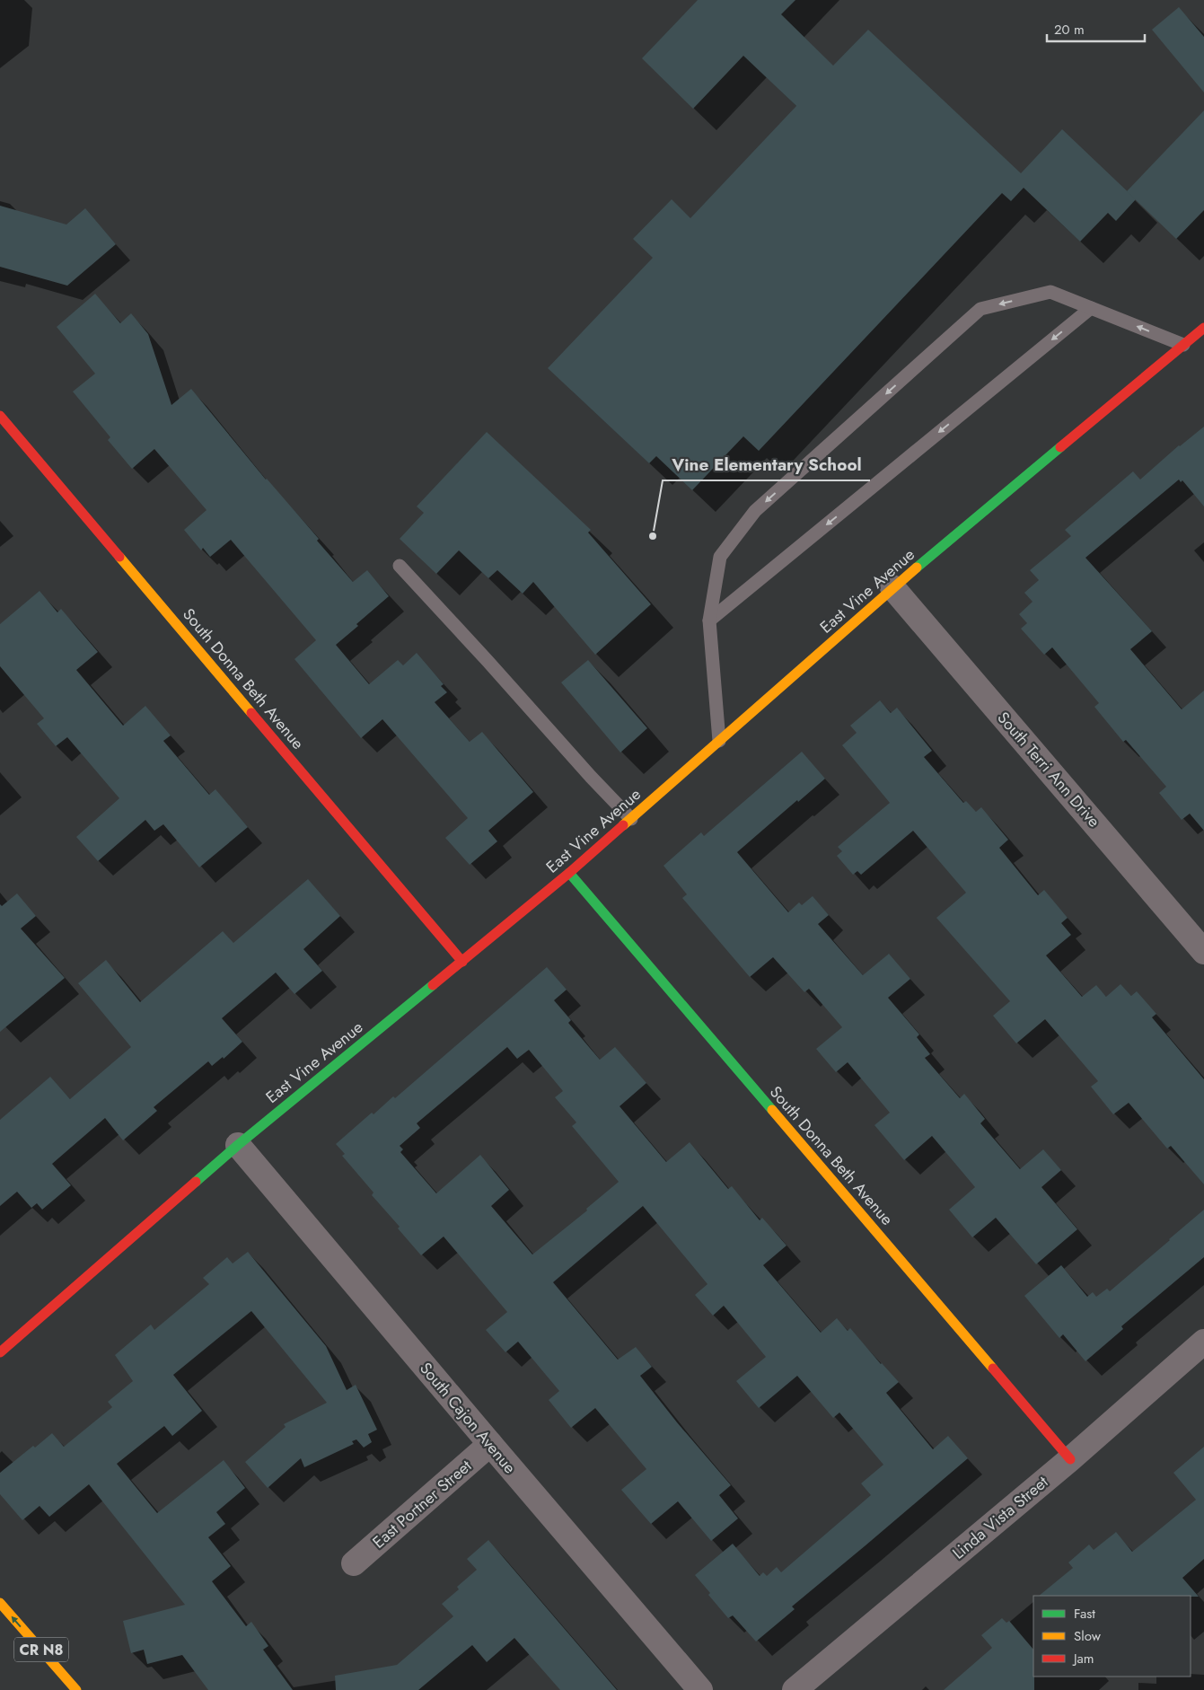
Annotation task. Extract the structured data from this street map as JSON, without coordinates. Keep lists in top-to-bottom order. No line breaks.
{"streets":{"street":["East Vine Avenue","South Donna Beth Avenue","South Terri Ann Drive","South Cajon Avenue","East Portner Street","Linda Vista Street","CR N8"]},"crossings":[["East Vine Avenue","South Donna Beth Avenue"],["East Vine Avenue","South Terri Ann Drive"],["East Vine Avenue","South Cajon Avenue"],["South Donna Beth Avenue","Linda Vista Street"],["South Cajon Avenue","East Portner Street"]],"places":["Vine Elementary School"],"legend":["Fast","Slow","Jam"],"scale_bar":"20 m"}
